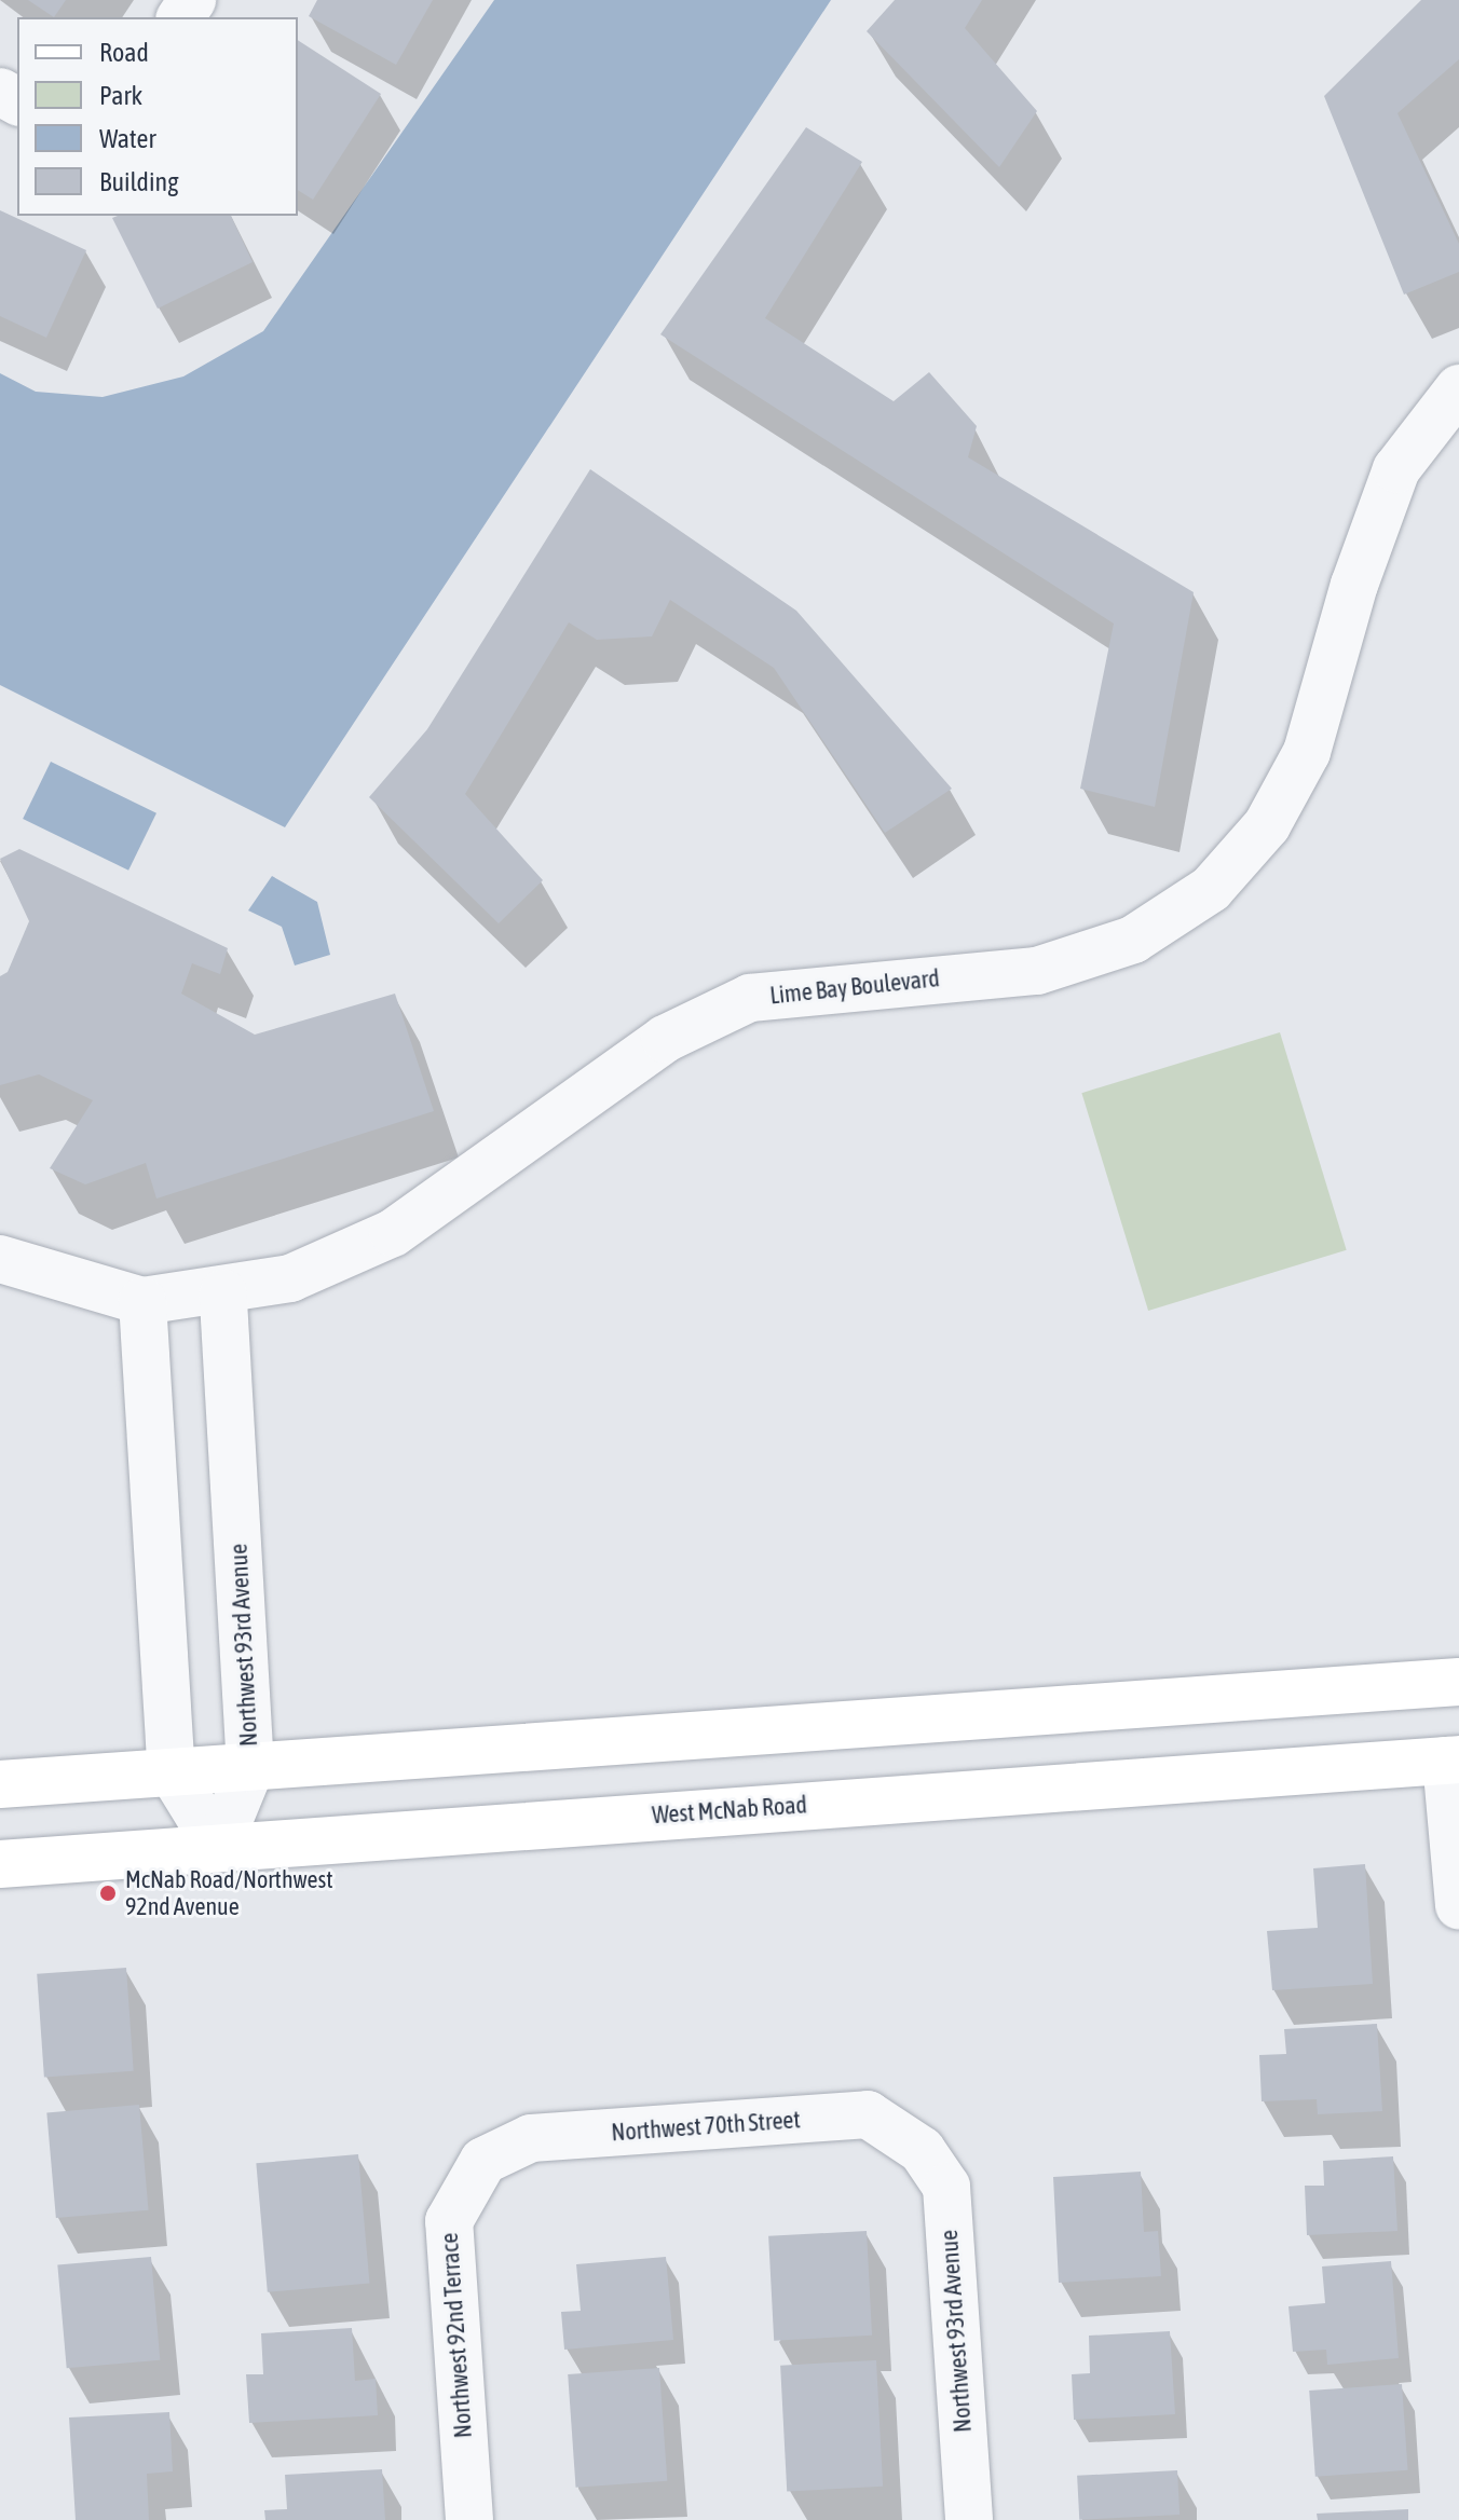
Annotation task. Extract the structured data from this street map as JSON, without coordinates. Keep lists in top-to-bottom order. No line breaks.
{"streets":{"main road":["West McNab Road"],"street":["Lime Bay Boulevard","Northwest 93rd Avenue","Northwest 70th Street","Northwest 92nd Terrace"]},"crossings":[["Lime Bay Boulevard","Northwest 93rd Avenue"],["Northwest 93rd Avenue","West McNab Road"],["Northwest 93rd Avenue","Northwest 70th Street"],["Northwest 70th Street","Northwest 92nd Terrace"]],"places":["McNab Road/Northwest 92nd Avenue"],"legend":["Road","Park","Water","Building"]}
